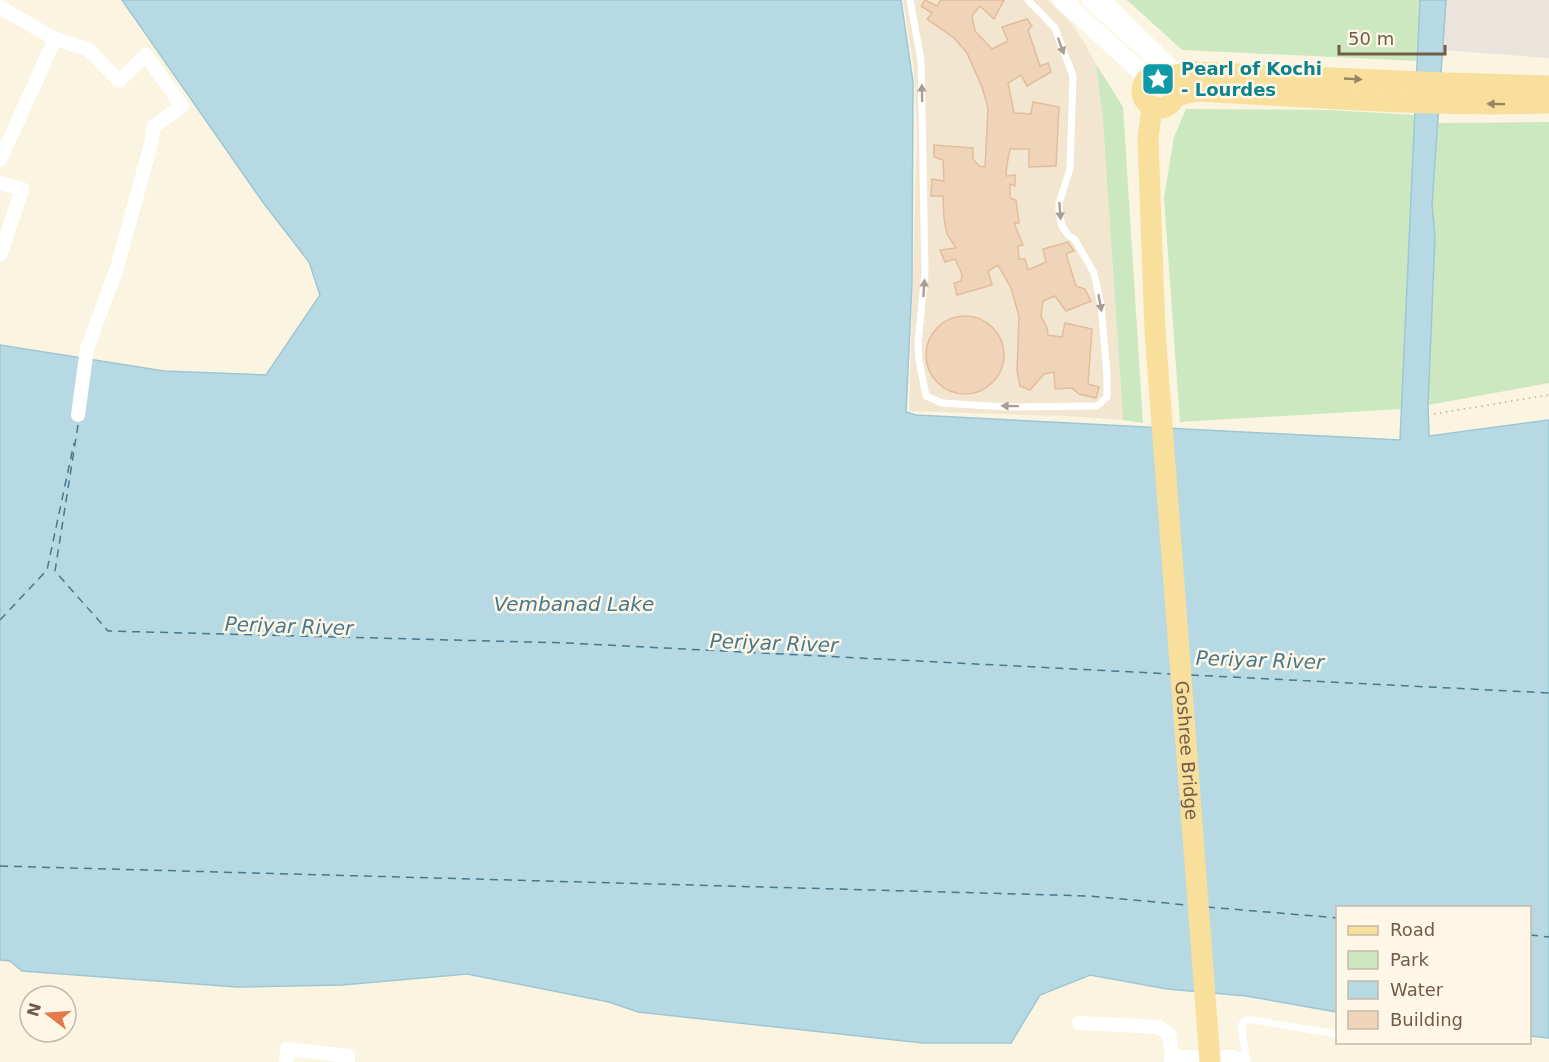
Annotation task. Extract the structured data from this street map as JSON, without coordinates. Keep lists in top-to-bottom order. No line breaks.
{"streets":{"main road":["Goshree Bridge"]},"water":["Vembanad Lake","Periyar River"],"places":{"place":["Pearl of Kochi - Lourdes"]},"legend":["Road","Park","Water","Building"],"scale_bar":"50 m","north":"left"}
